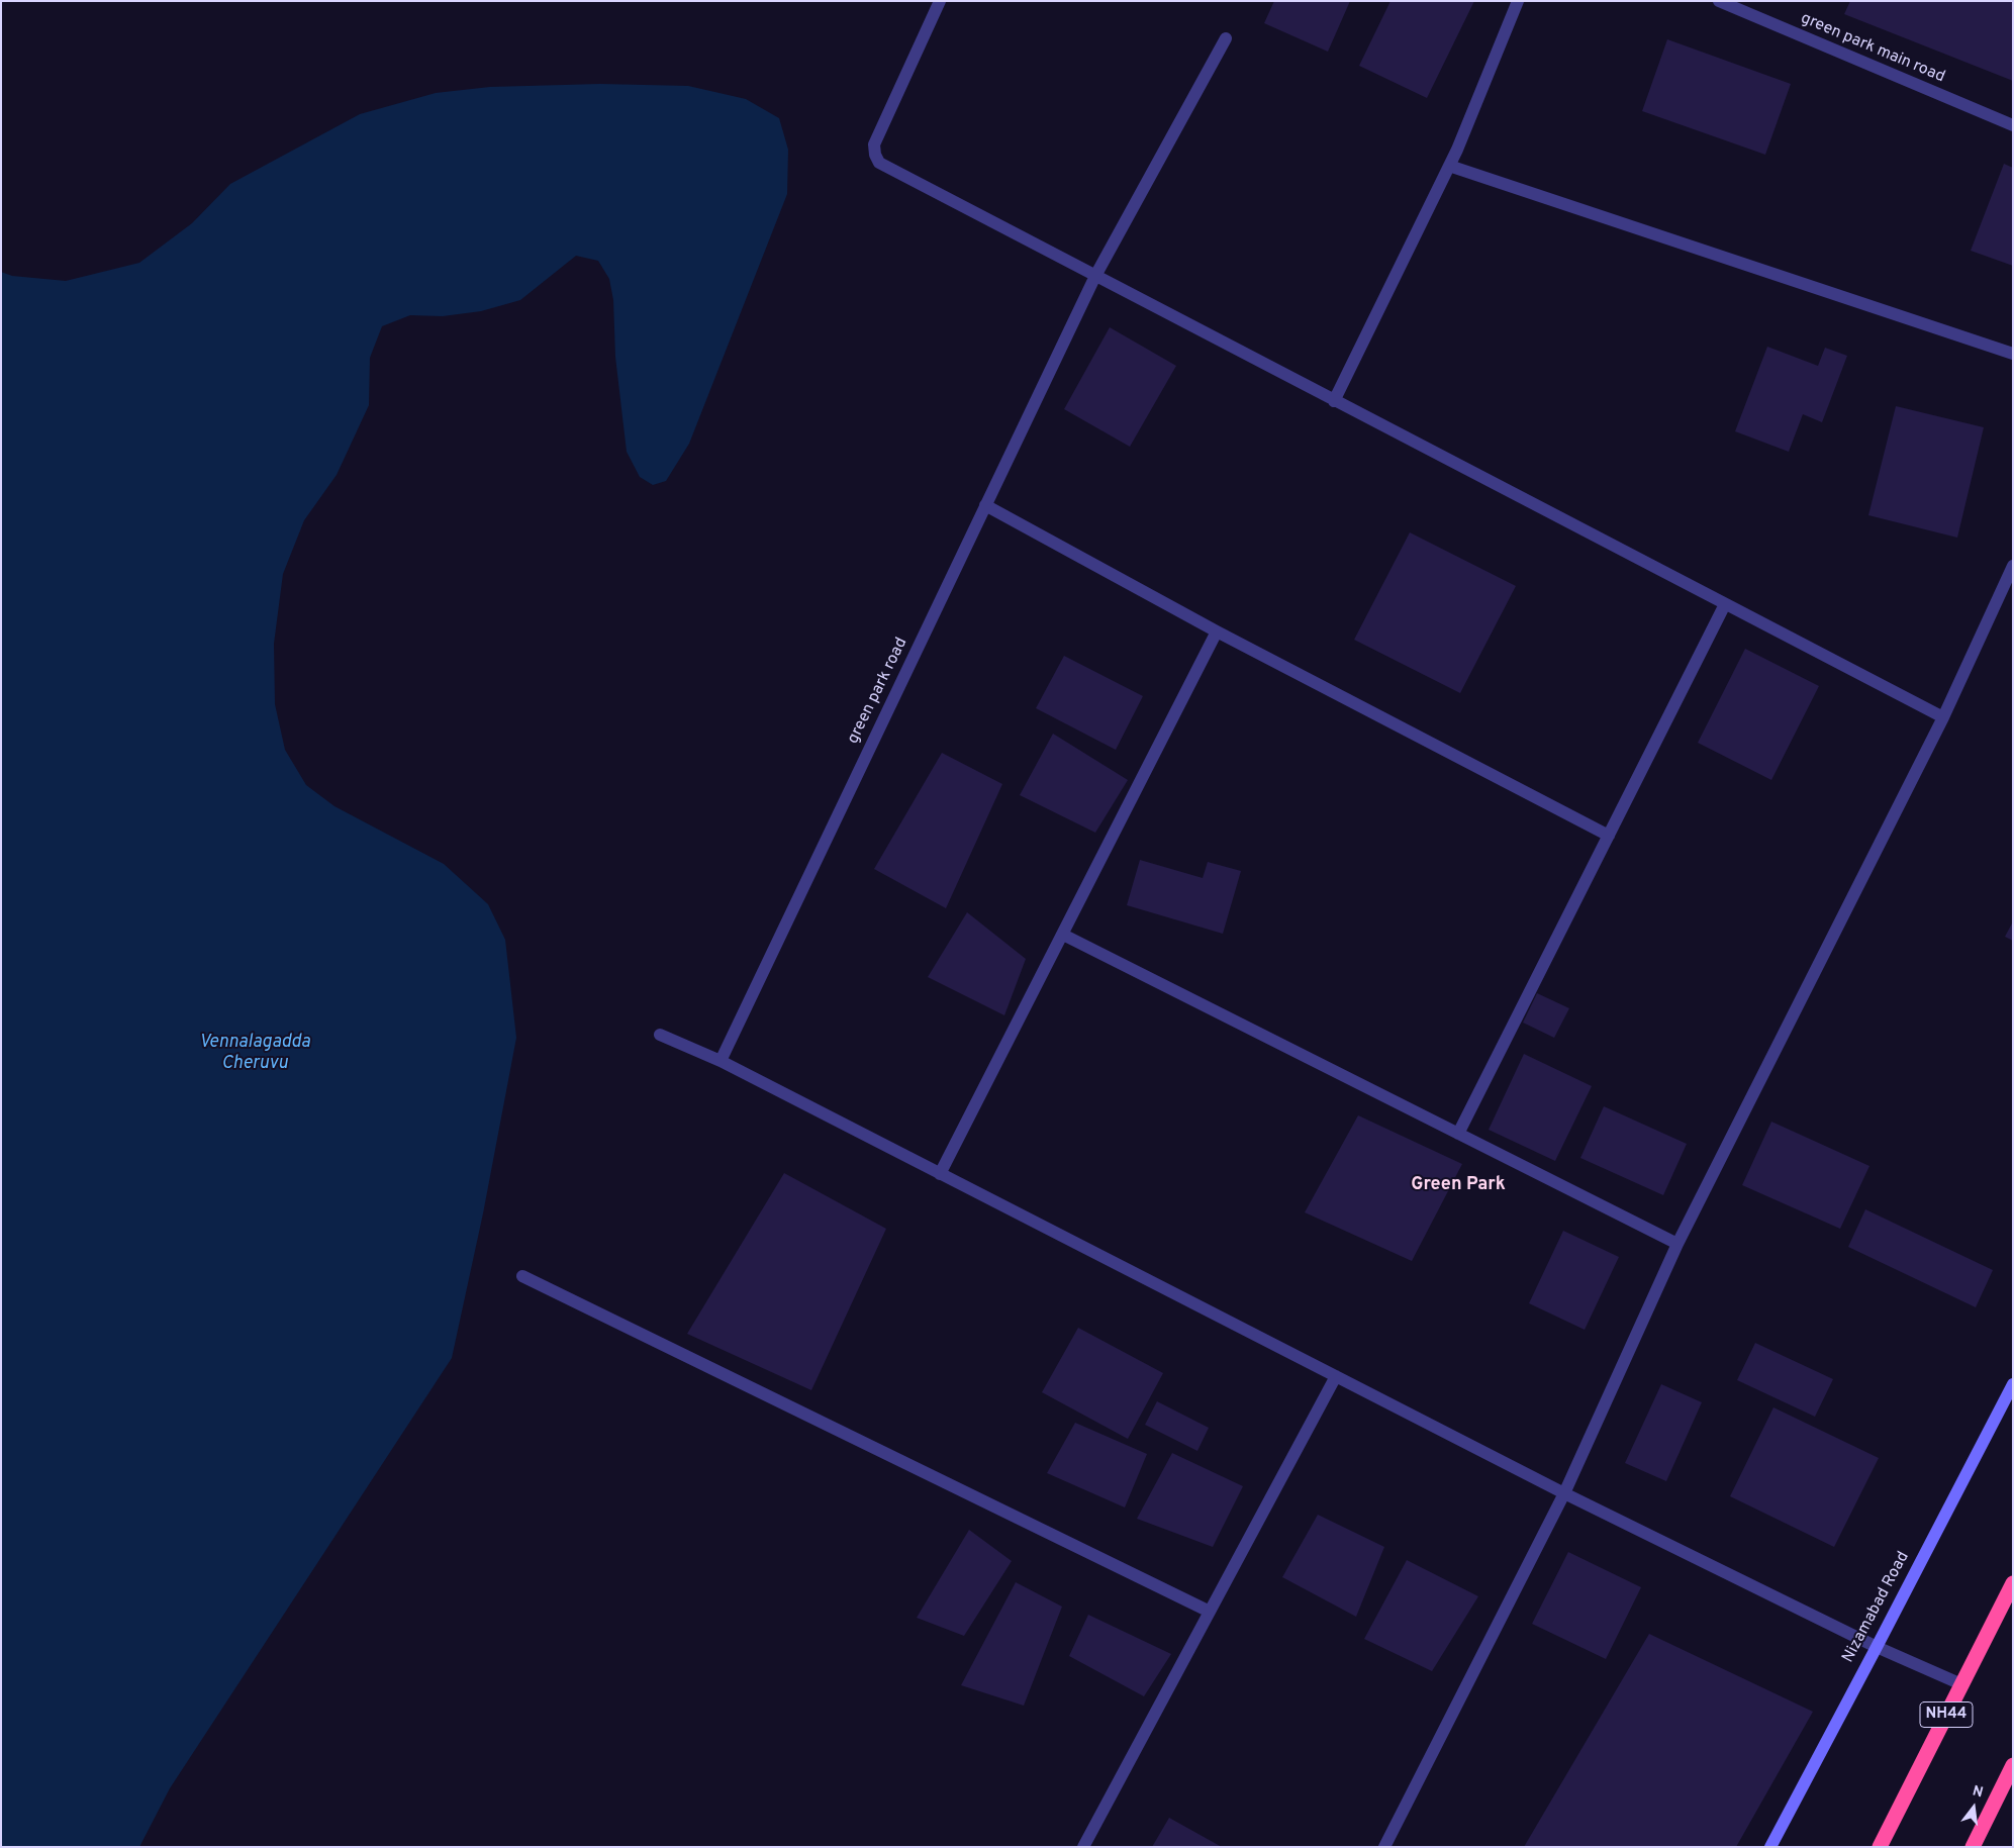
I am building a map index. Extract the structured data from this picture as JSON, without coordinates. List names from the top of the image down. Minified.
{"streets":{"highway":["NH44"],"main road":["Nizamabad Road"],"street":["green park main road","green park road"]},"districts":["Green Park"],"water":["Vennalagadda Cheruvu"],"north":"top"}
